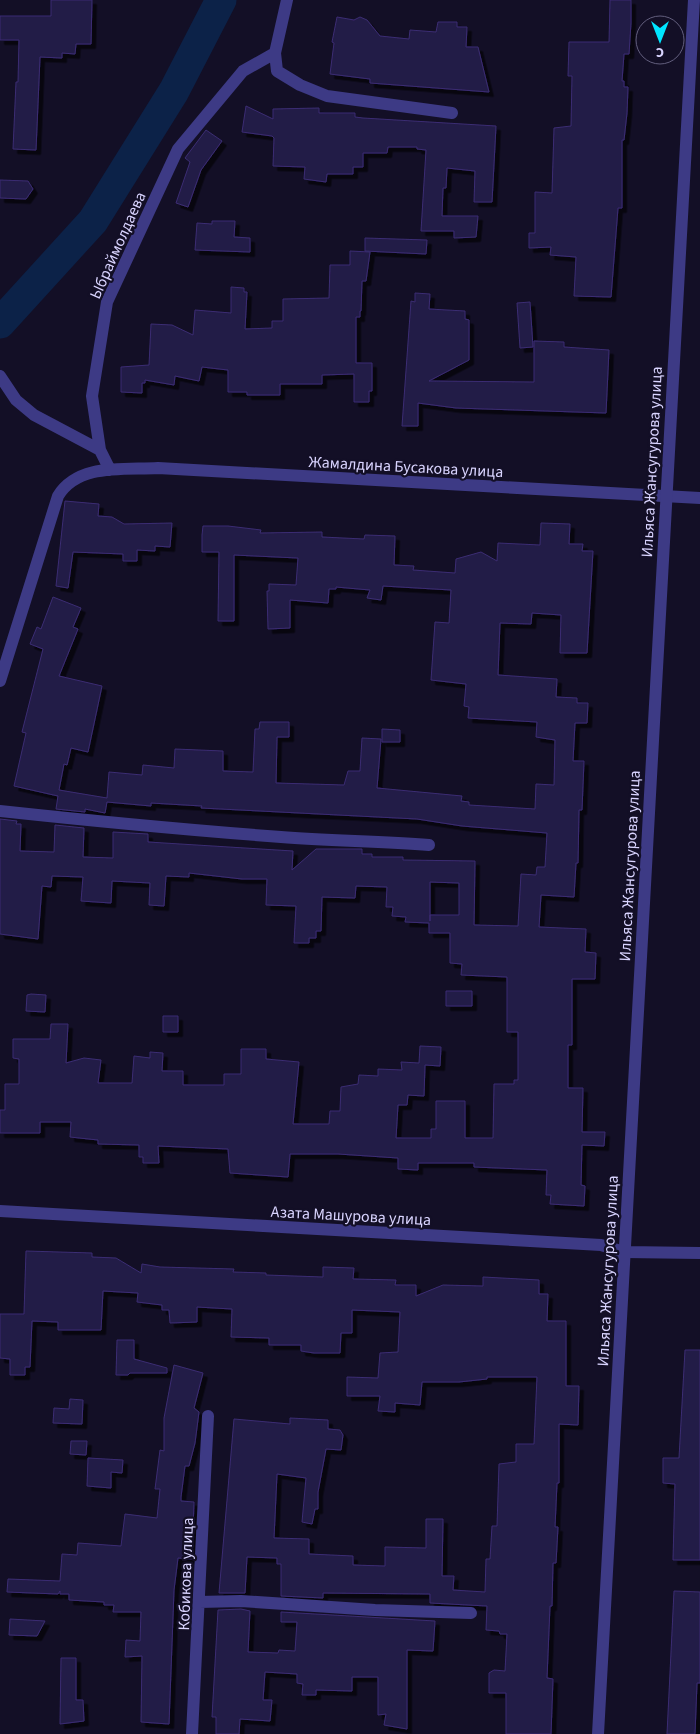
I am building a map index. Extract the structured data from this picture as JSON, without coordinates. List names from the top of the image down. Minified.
{"streets":{"street":["Ыбраймолдаева","Ильяса Жансугурова улица","Жамалдина Бусакова улица","Азата Машурова улица","Кобикова улица"]},"crossings":[["Ыбраймолдаева","Жамалдина Бусакова улица"],["Ильяса Жансугурова улица","Жамалдина Бусакова улица"],["Ильяса Жансугурова улица","Азата Машурова улица"]],"north":"bottom"}
